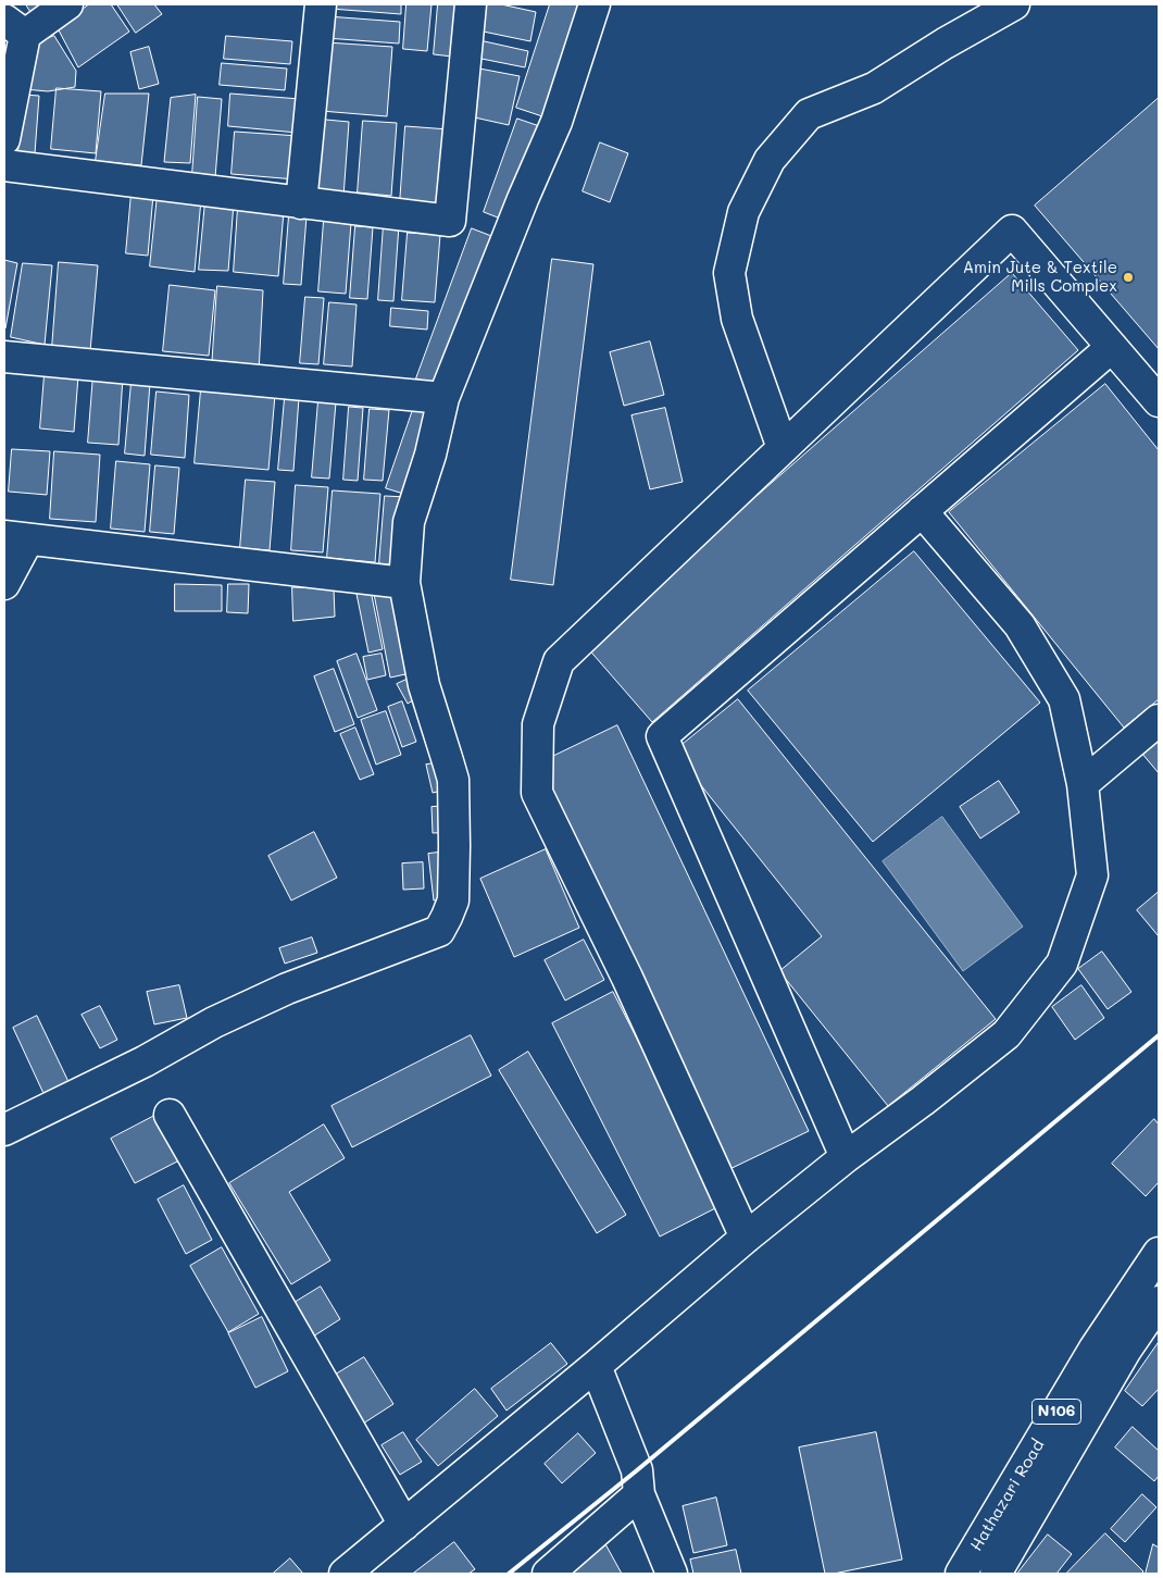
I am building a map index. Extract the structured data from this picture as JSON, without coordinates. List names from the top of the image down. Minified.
{"streets":{"main road":["N106","Hathazari Road"]},"places":["Amin Jute & Textile Mills Complex"]}
